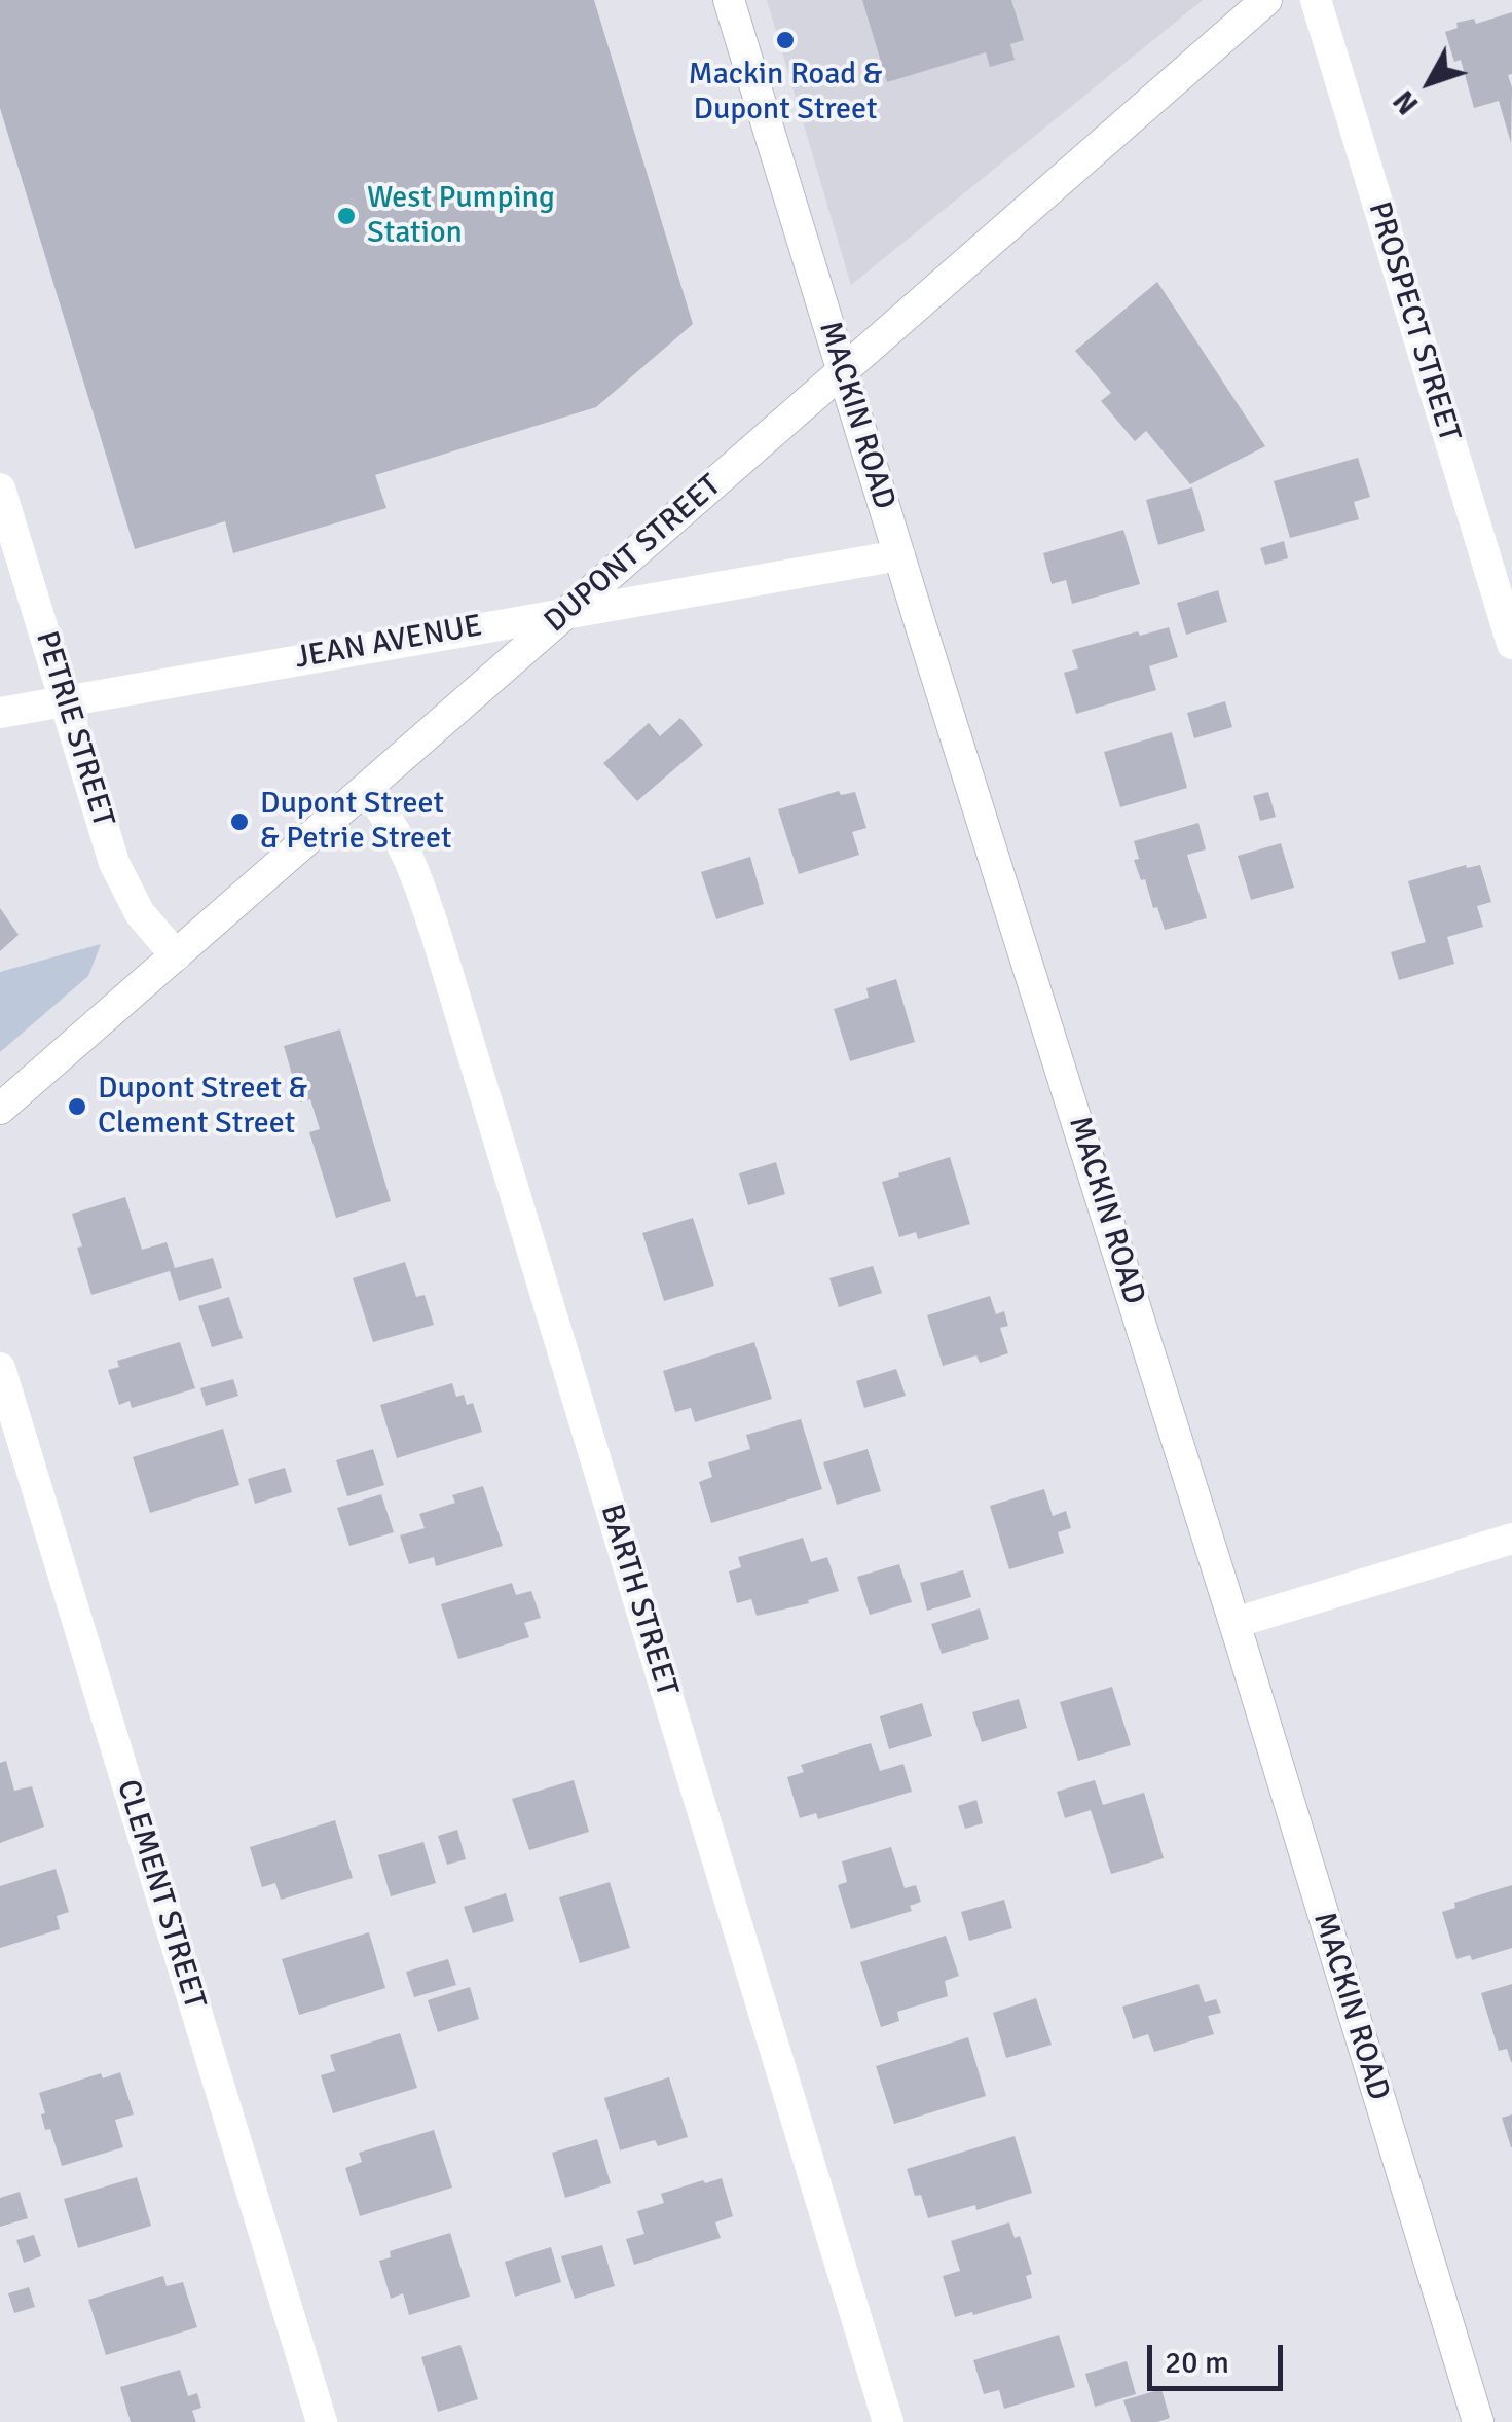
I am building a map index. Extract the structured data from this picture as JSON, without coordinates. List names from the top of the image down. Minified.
{"streets":{"street":["PROSPECT STREET","MACKIN ROAD","DUPONT STREET","JEAN AVENUE","PETRIE STREET","BARTH STREET","CLEMENT STREET"]},"crossings":[["MACKIN ROAD","DUPONT STREET"],["MACKIN ROAD","JEAN AVENUE"],["DUPONT STREET","JEAN AVENUE"],["DUPONT STREET","PETRIE STREET"],["DUPONT STREET","BARTH STREET"],["JEAN AVENUE","PETRIE STREET"]],"places":["Mackin Road & Dupont Street","West Pumping Station","Dupont Street & Petrie Street","Dupont Street & Clement Street"],"scale_bar":"20 m","north":"bottom left"}
